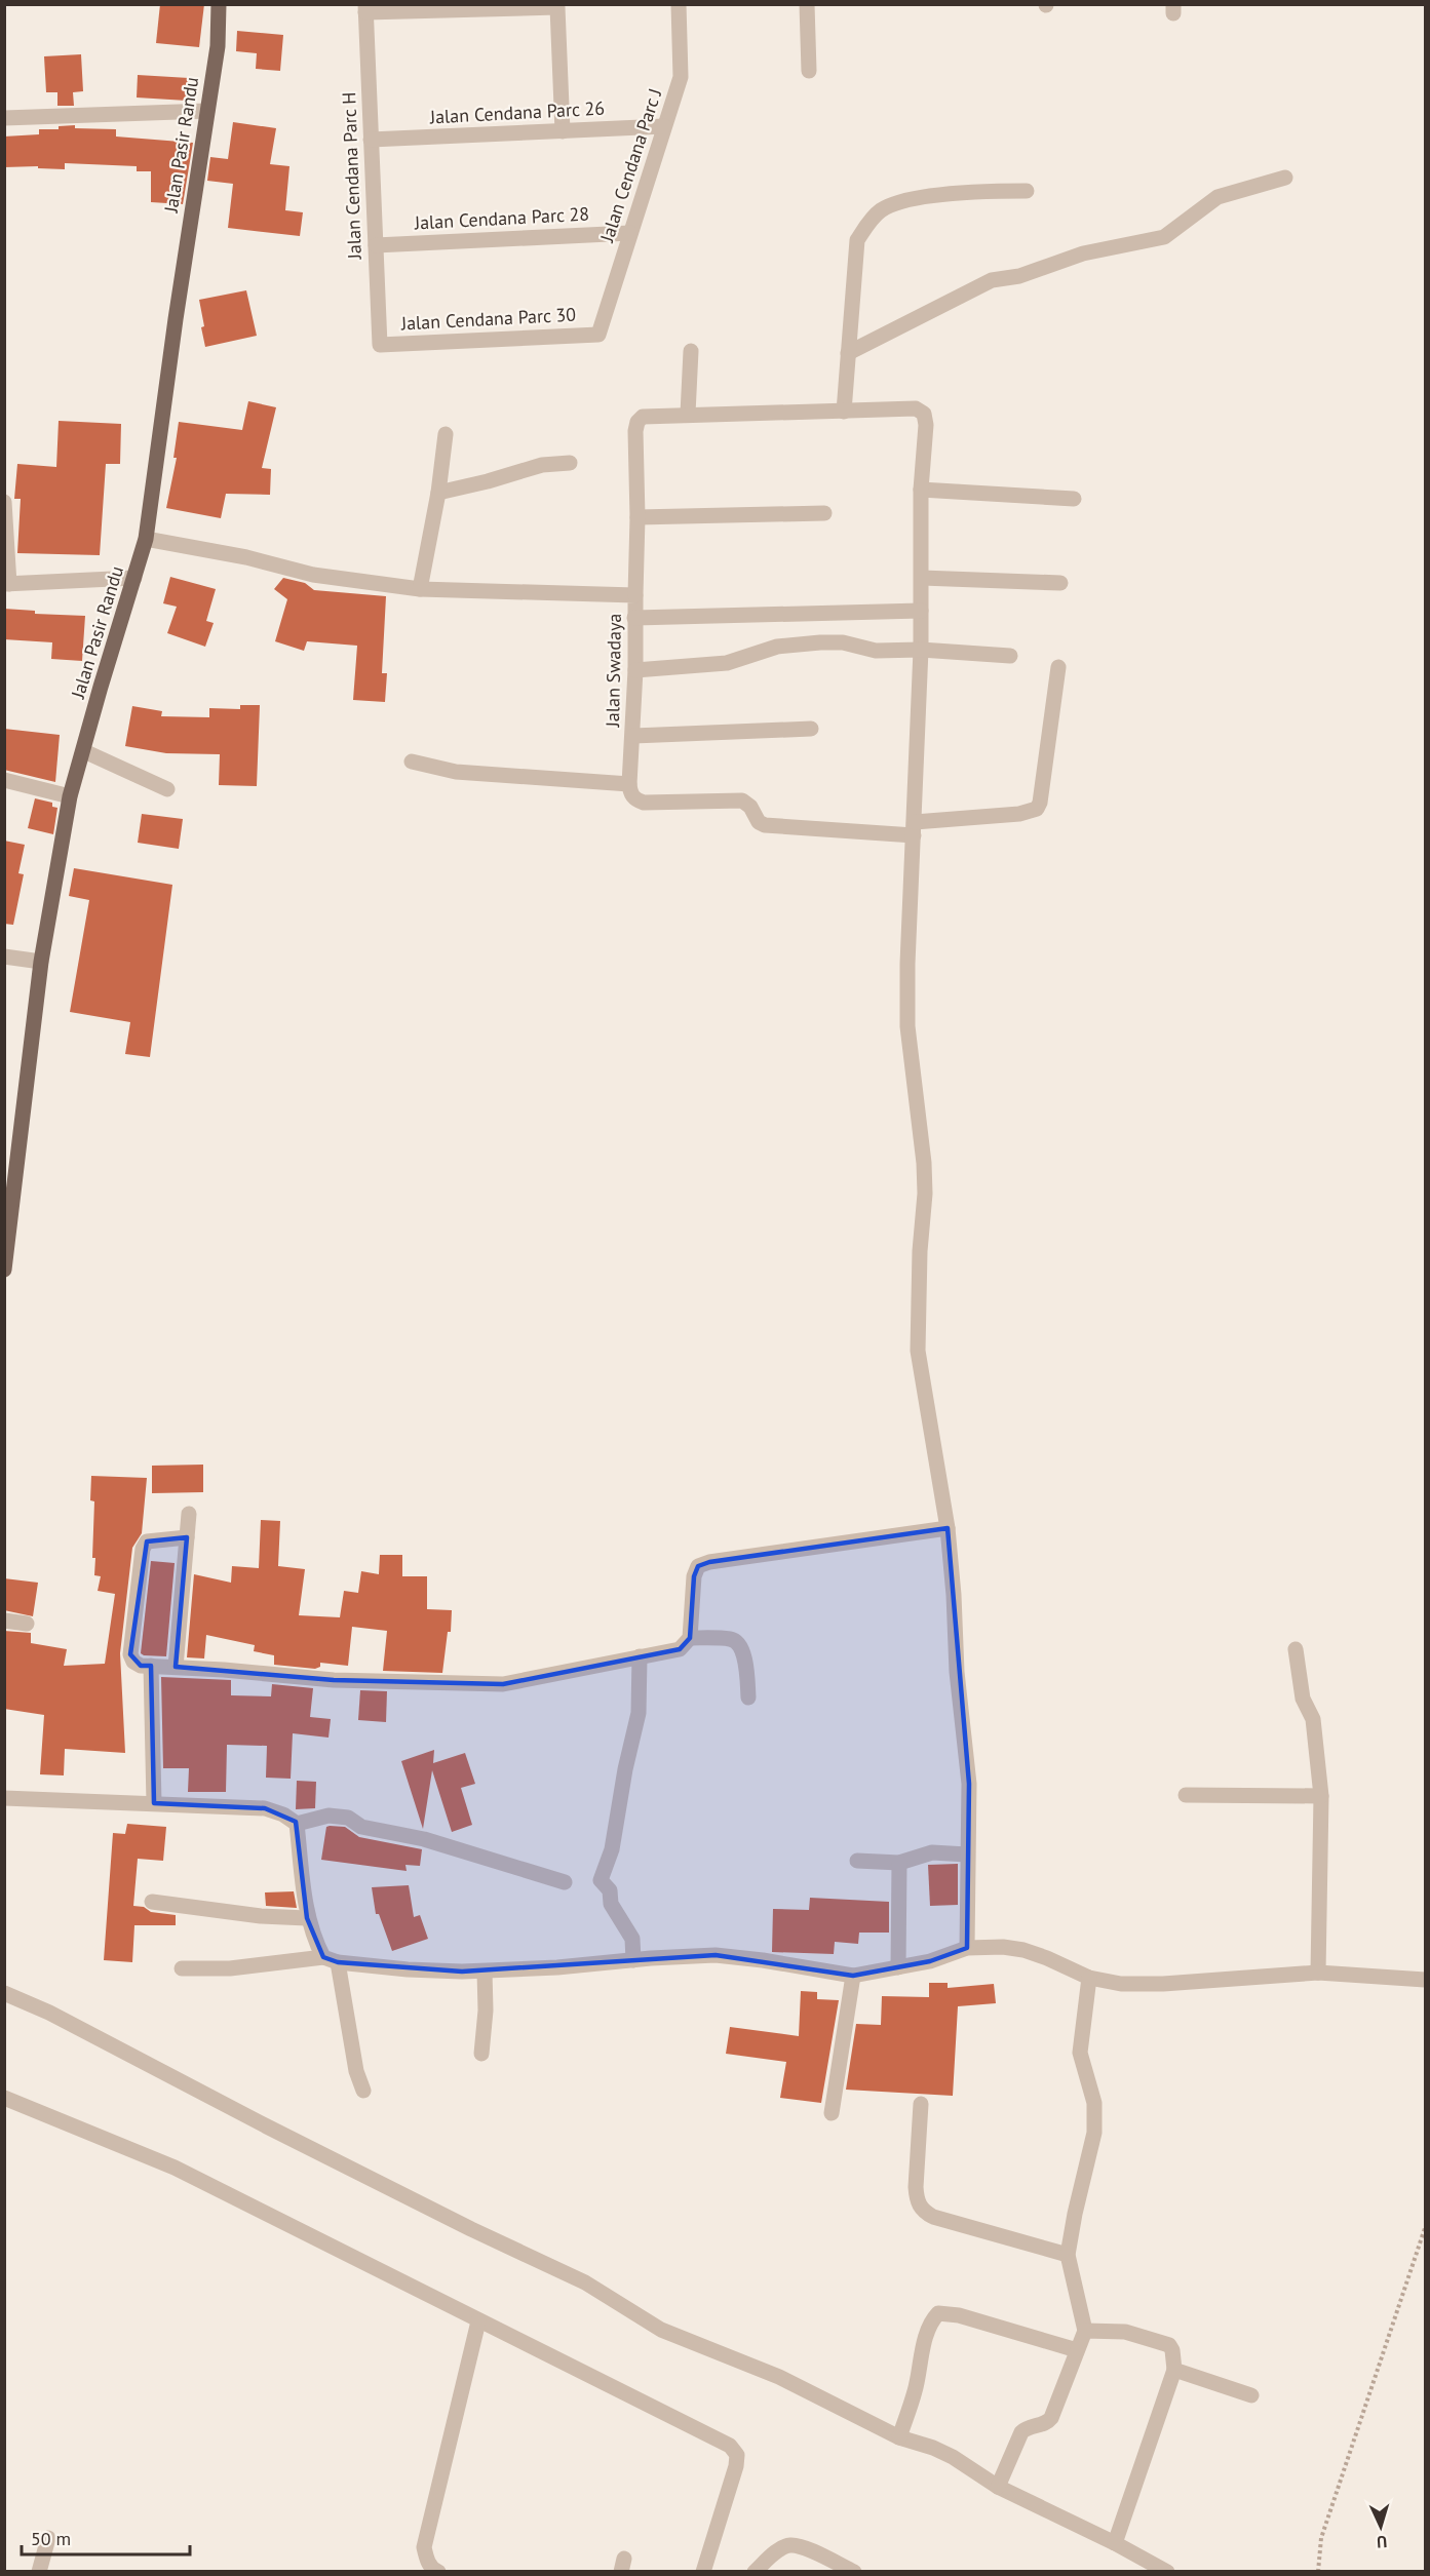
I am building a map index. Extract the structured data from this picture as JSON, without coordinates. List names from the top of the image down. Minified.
{"streets":{"main road":["Jalan Pasir Randu"],"street":["Jalan Cendana Parc 26","Jalan Cendana Parc J","Jalan Cendana Parc H","Jalan Cendana Parc 28","Jalan Cendana Parc 30","Jalan Swadaya"]},"crossings":[["Jalan Cendana Parc 26","Jalan Cendana Parc J"],["Jalan Cendana Parc 26","Jalan Cendana Parc H"],["Jalan Pasir Randu","Jalan Swadaya"],["Jalan Cendana Parc J","Jalan Cendana Parc 28"],["Jalan Cendana Parc J","Jalan Cendana Parc 30"],["Jalan Cendana Parc H","Jalan Cendana Parc 28"],["Jalan Cendana Parc H","Jalan Cendana Parc 30"]],"scale_bar":"50 m","north":"bottom"}
